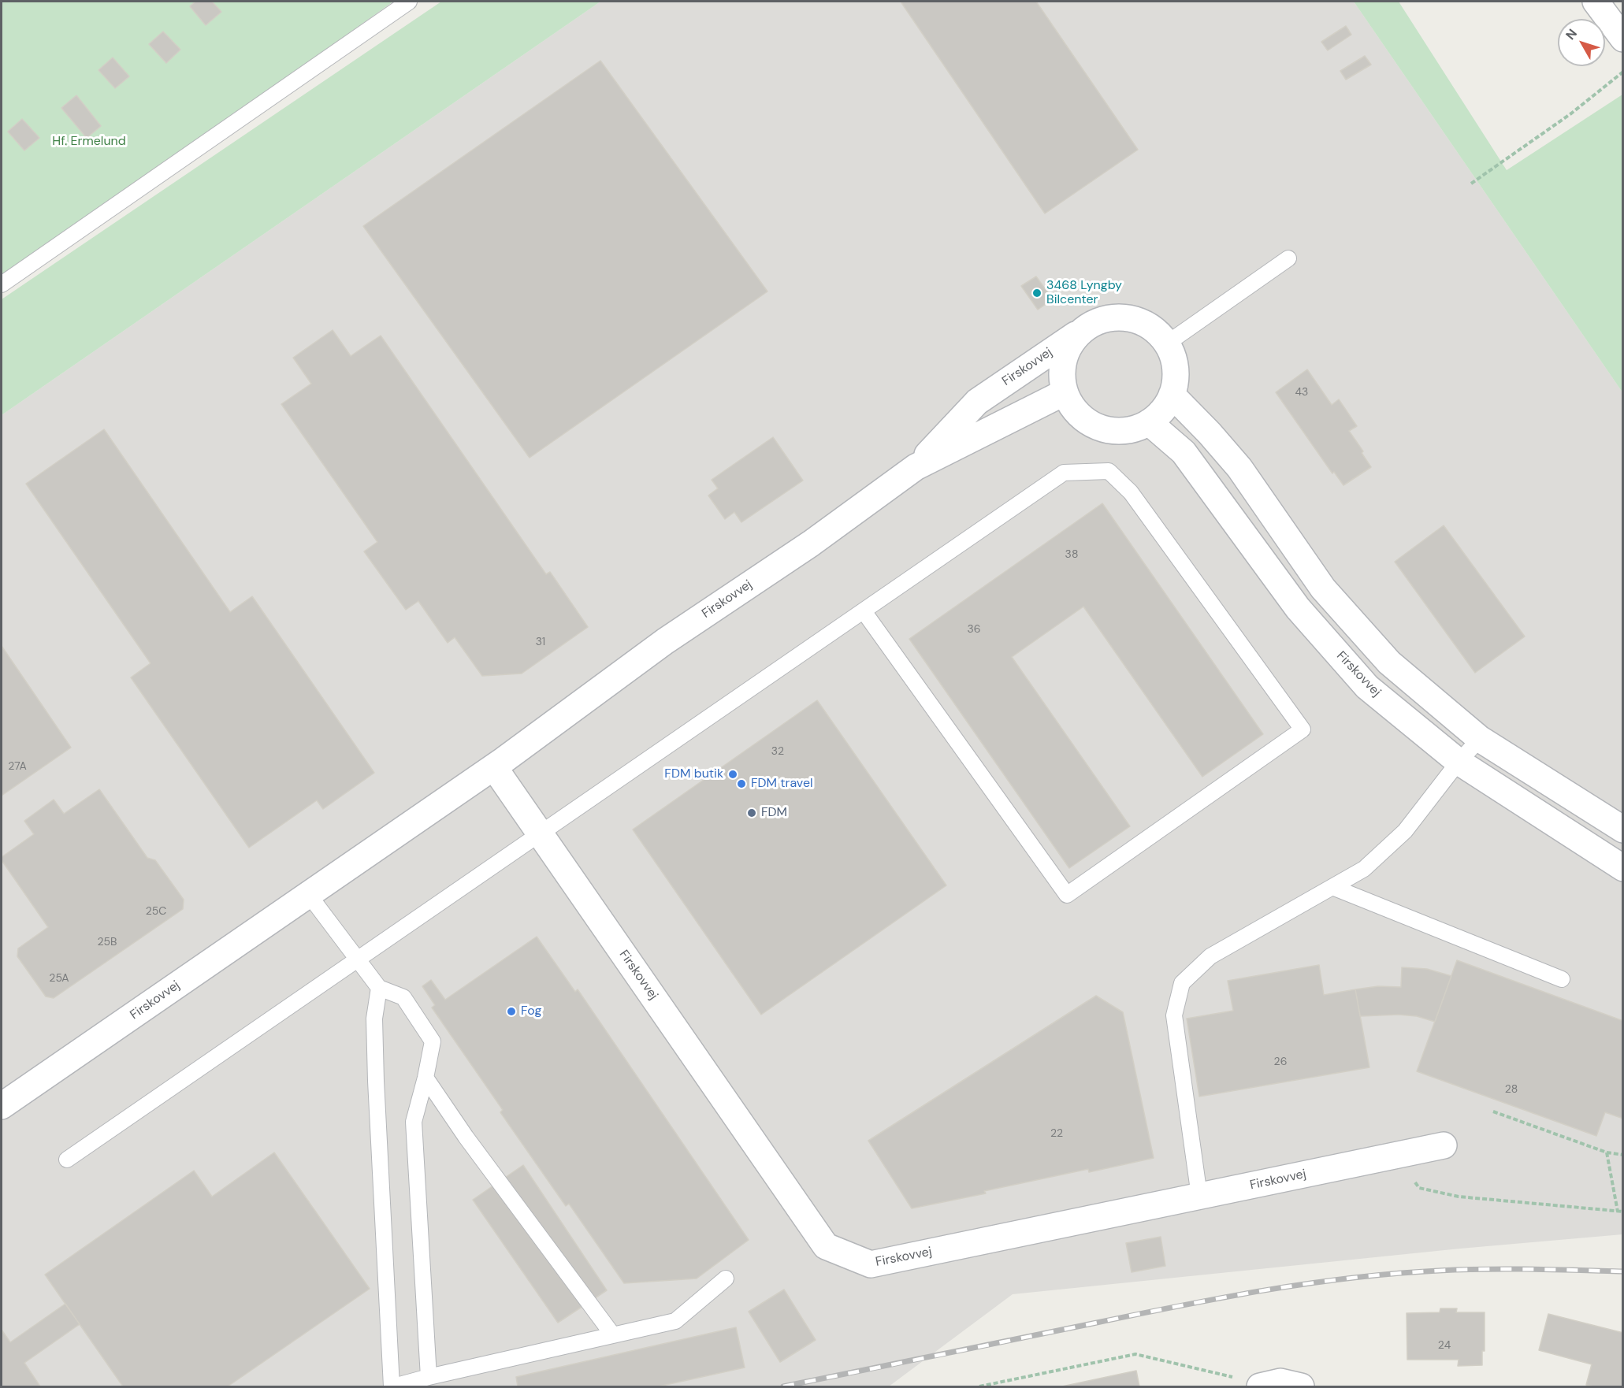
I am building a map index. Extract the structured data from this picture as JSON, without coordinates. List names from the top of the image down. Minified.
{"streets":{"street":["Firskovvej"]},"parks":["Hf. Ermelund"],"places":["3468 Lyngby Bilcenter","FDM butik","FDM travel","FDM","Fog"],"house_numbers":["43","38","36","31","32","27A","25C","25B","25A","26","28","22","24"],"north":"top left"}
